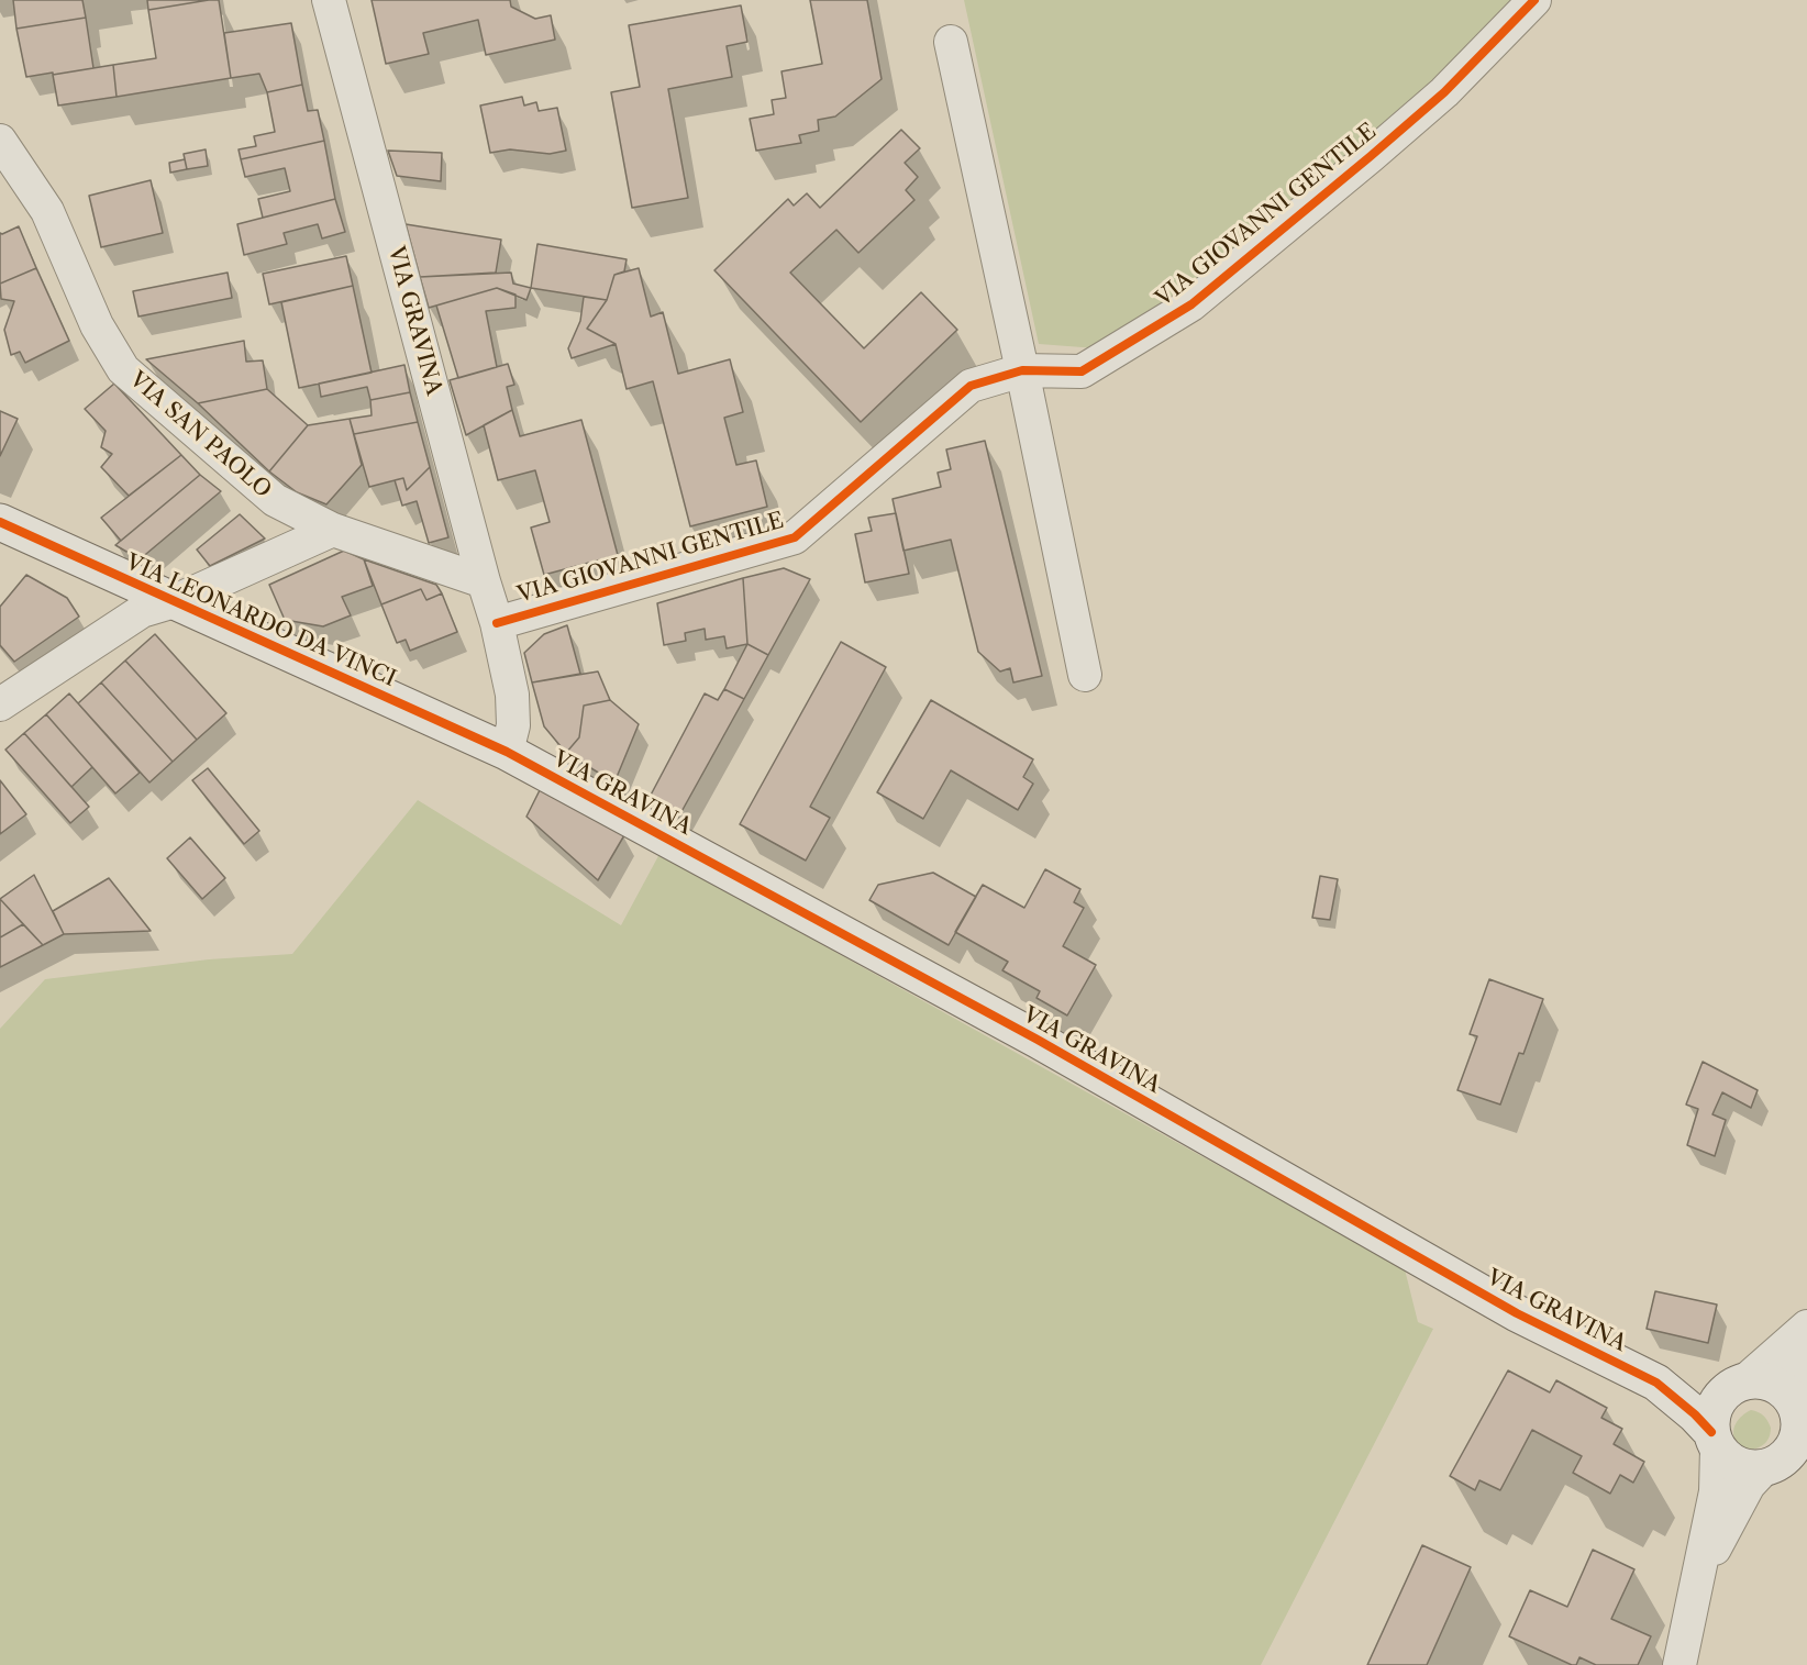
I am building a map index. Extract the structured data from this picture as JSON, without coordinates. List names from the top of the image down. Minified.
{"streets":{"street":["VIA GIOVANNI GENTILE","VIA GRAVINA","VIA SAN PAOLO","VIA LEONARDO DA VINCI"]},"crossings":[["VIA GIOVANNI GENTILE","VIA GRAVINA"],["VIA GRAVINA","VIA SAN PAOLO"],["VIA GRAVINA","VIA LEONARDO DA VINCI"]]}
